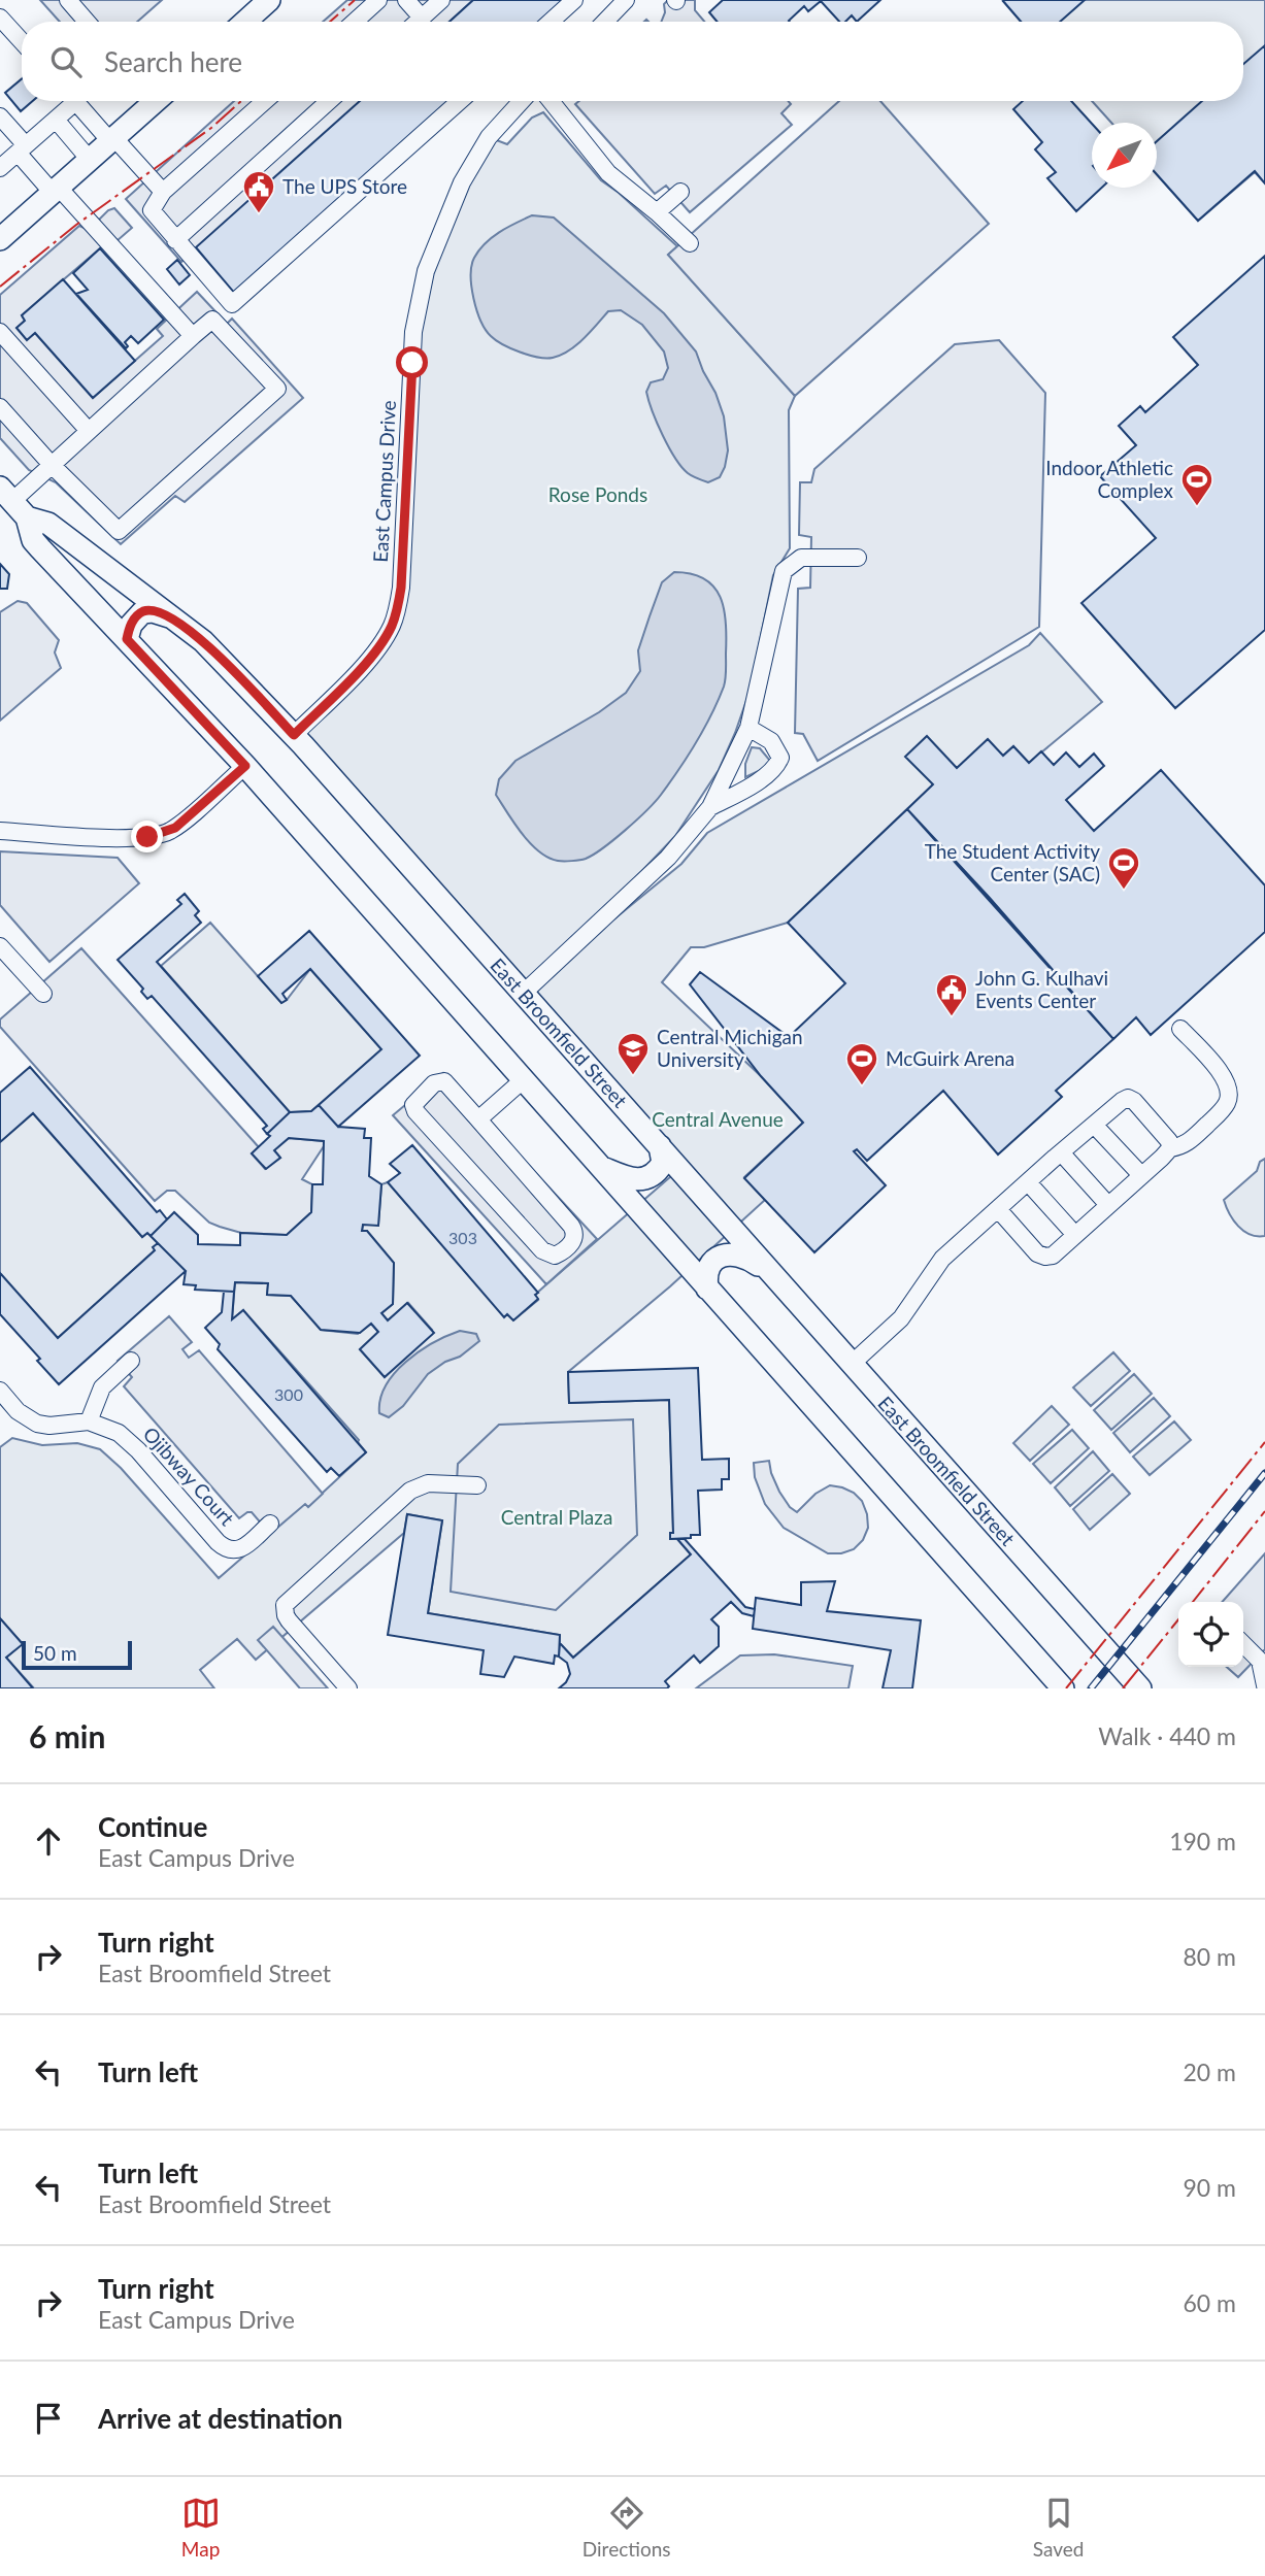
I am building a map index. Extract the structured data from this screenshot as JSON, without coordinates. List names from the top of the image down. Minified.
{"streets":{"main road":["East Broomfield Street"],"street":["East Campus Drive","Ojibway Court"]},"crossings":[["East Campus Drive","East Broomfield Street"]],"parks":["Rose Ponds","Central Avenue","Central Plaza"],"places":{"public building":["The UPS Store","John G. Kulhavi Events Center"],"sports":["Indoor Athletic Complex","The Student Activity Center (SAC)","McGuirk Arena"],"school or university":["Central Michigan University"]},"house_numbers":["303","300"],"scale_bar":"50 m","north":"bottom left","page":{"search":"Search here","scale":"50 m","heading":["6 min","Walk · 440 m"],"list":[["Continue","East Campus Drive","190 m"],["Turn right","East Broomfield Street","80 m"],["Turn left","20 m"],["Turn left","East Broomfield Street","90 m"],["Turn right","East Campus Drive","60 m"],"Arrive at destination"],"nav":["Map","Directions","Saved"]}}
